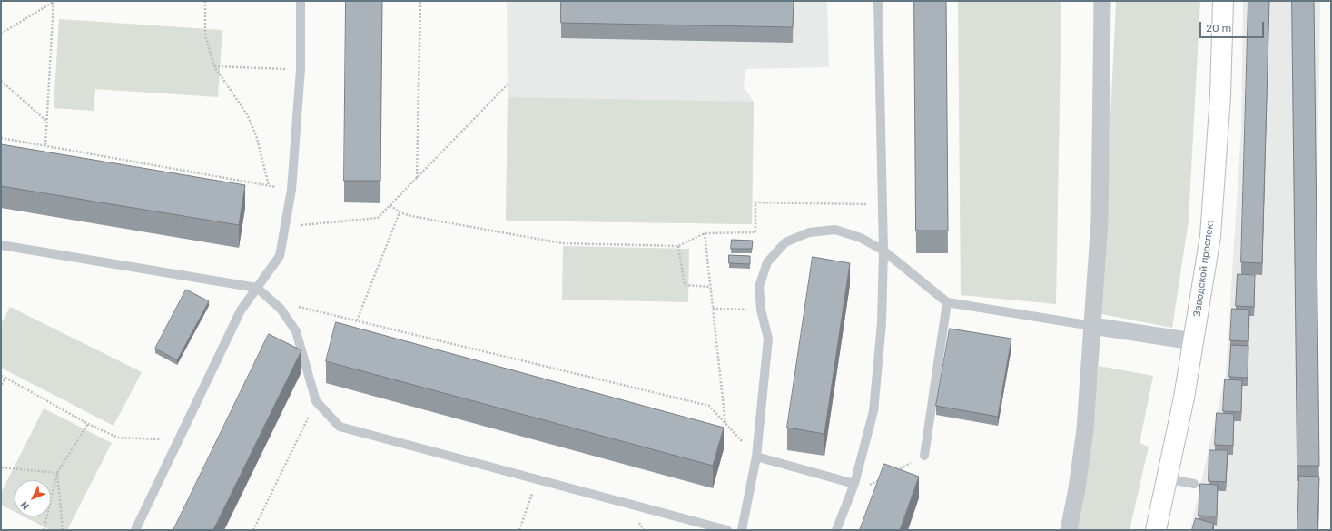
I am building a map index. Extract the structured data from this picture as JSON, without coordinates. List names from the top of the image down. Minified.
{"streets":{"main road":["Заводской проспект"]},"scale_bar":"20 m","north":"bottom left"}
